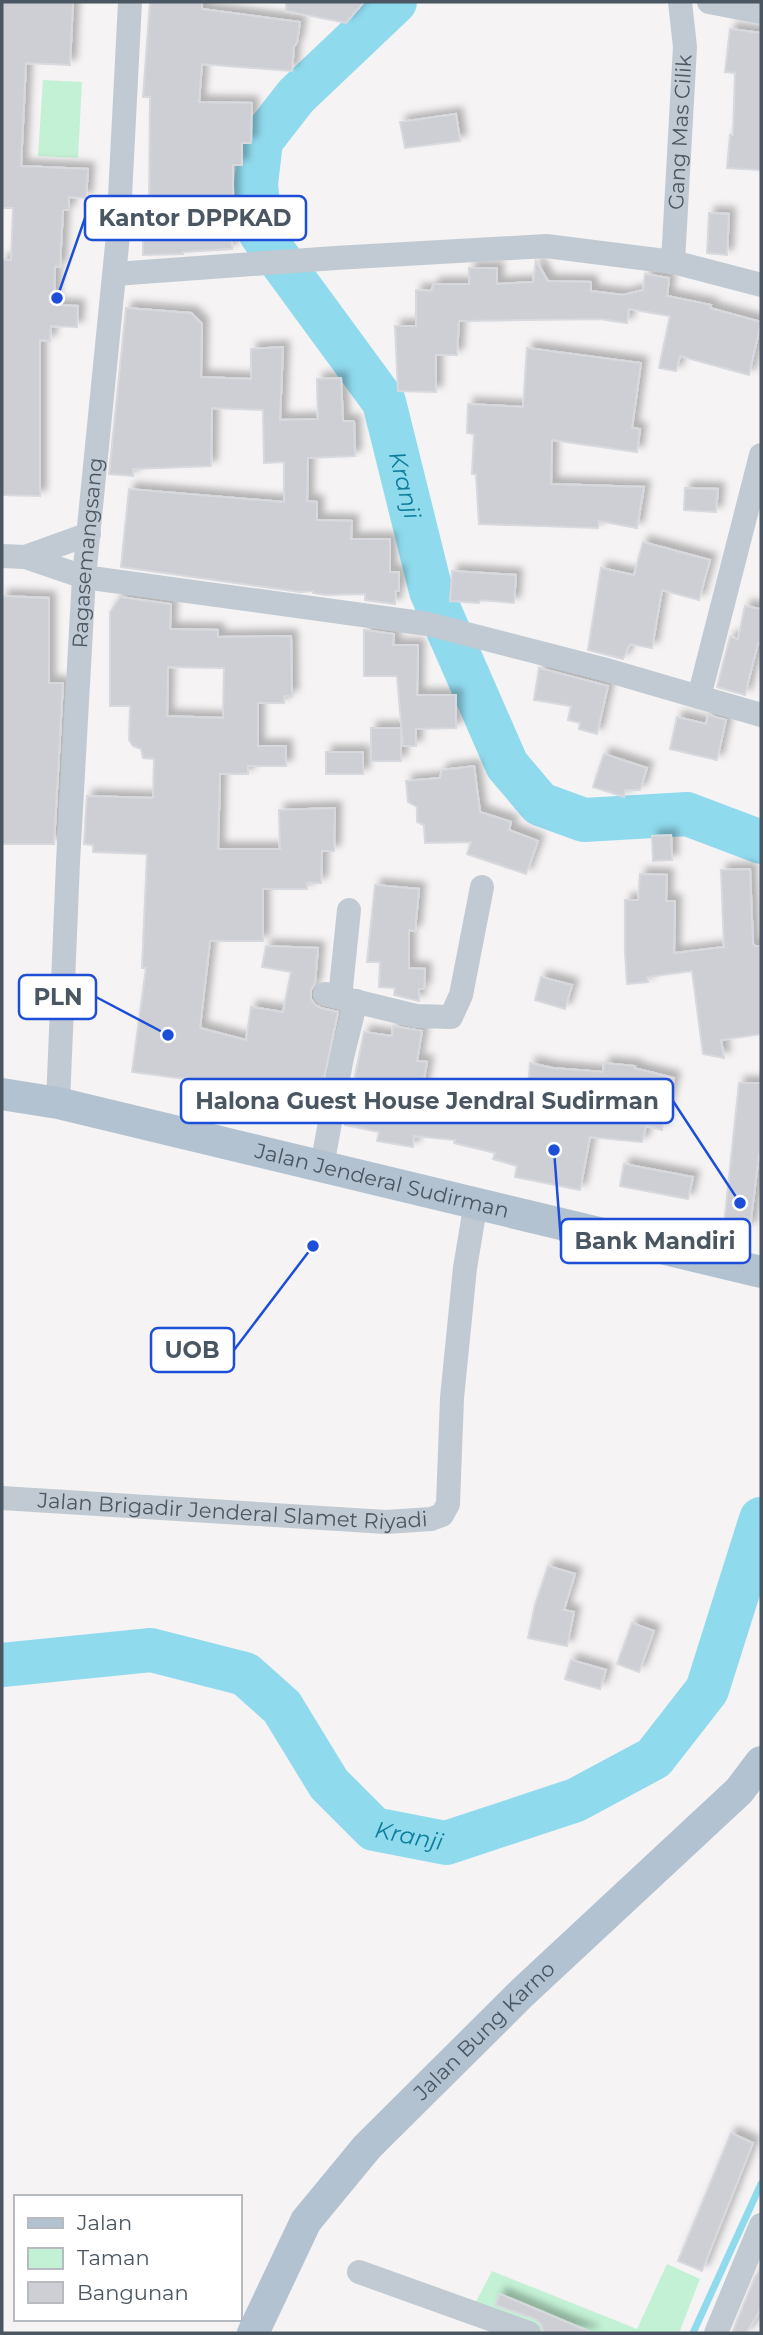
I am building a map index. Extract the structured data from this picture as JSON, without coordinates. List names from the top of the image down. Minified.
{"streets":{"main road":["Jalan Jenderal Sudirman","Jalan Bung Karno"],"street":["Gang Mas Cilik","Ragasemangsang","Jalan Brigadir Jenderal Slamet Riyadi"]},"crossings":[["Ragasemangsang","Jalan Jenderal Sudirman"],["Jalan Jenderal Sudirman","Jalan Brigadir Jenderal Slamet Riyadi"]],"water":["Kranji"],"places":["Kantor DPPKAD","PLN","Bank Mandiri","Halona Guest House Jendral Sudirman","UOB"],"legend":["Jalan","Taman","Bangunan"]}
